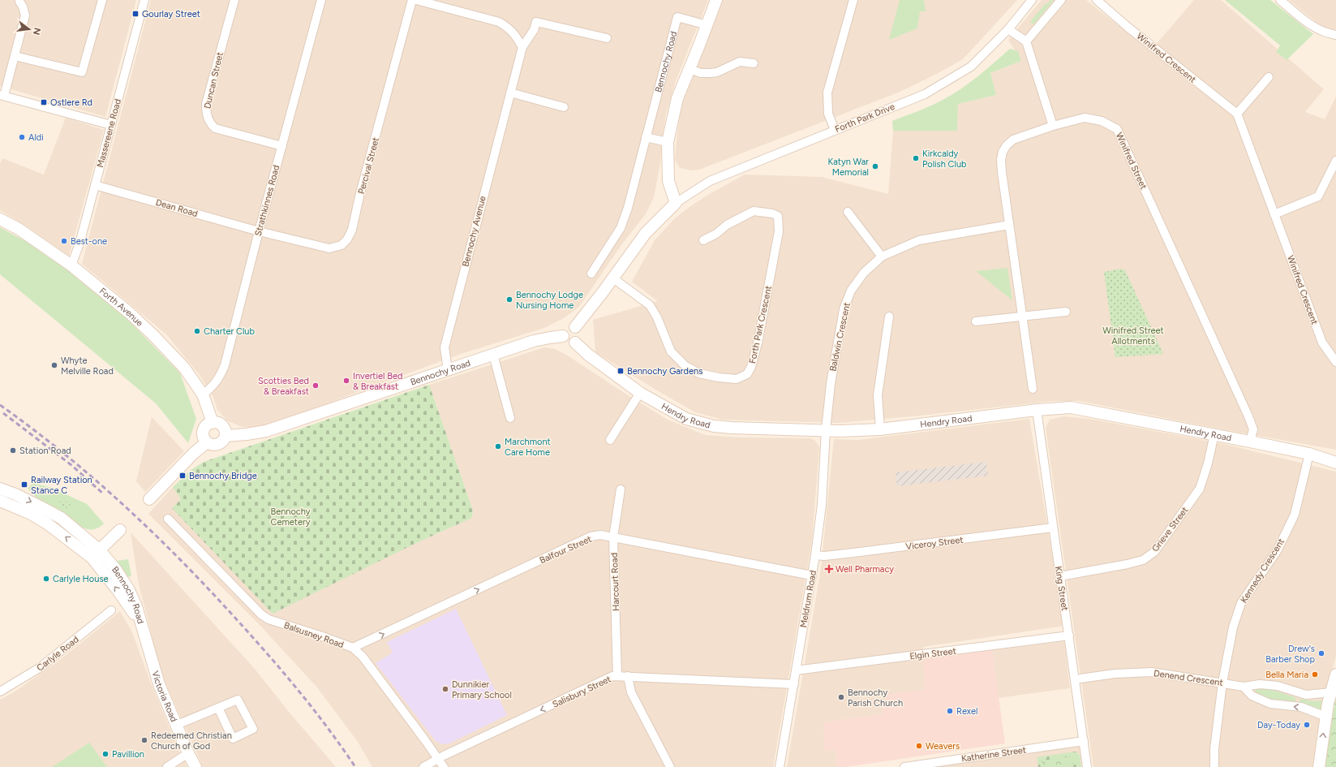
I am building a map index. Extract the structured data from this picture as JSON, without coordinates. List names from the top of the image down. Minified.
{"streets":{"street":["Winifred Crescent","Bennochy Road","Duncan Street","Forth Park Drive","Massereene Road","Winifred Street","Percival Street","Strathkinnes Road","Dean Road","Bennochy Avenue","Forth Avenue","Forth Park Crescent","Baldwin Crescent","Hendry Road","Grieve Street","Viceroy Street","Balfour Street","Kennedy Crescent","Harcourt Road","King Street","Meldrum Road","Balsusney Road","Carlyle Road","Elgin Street","Denend Crescent","Salisbury Street","Victoria Road","Katherine Street"]},"crossings":[["Bennochy Road","Bennochy Avenue"],["Bennochy Road","Forth Avenue"],["Bennochy Road","Hendry Road"],["Bennochy Road","Victoria Road"],["Duncan Street","Strathkinnes Road"],["Massereene Road","Dean Road"],["Massereene Road","Forth Avenue"],["Winifred Street","Baldwin Crescent"],["Winifred Street","Hendry Road"],["Percival Street","Strathkinnes Road"],["Percival Street","Dean Road"],["Strathkinnes Road","Dean Road"],["Strathkinnes Road","Forth Avenue"],["Baldwin Crescent","Hendry Road"],["Baldwin Crescent","Meldrum Road"],["Hendry Road","Grieve Street"],["Hendry Road","Kennedy Crescent"],["Hendry Road","King Street"],["Hendry Road","Meldrum Road"],["Grieve Street","King Street"],["Viceroy Street","King Street"],["Viceroy Street","Meldrum Road"],["Balfour Street","Harcourt Road"],["Balfour Street","Meldrum Road"],["Balfour Street","Balsusney Road"],["Kennedy Crescent","Denend Crescent"],["Harcourt Road","Salisbury Street"],["King Street","Elgin Street"],["King Street","Denend Crescent"],["King Street","Katherine Street"],["Meldrum Road","Elgin Street"],["Meldrum Road","Salisbury Street"],["Balsusney Road","Salisbury Street"]],"one_way":["Balfour Street","Salisbury Street"],"parks":["Winifred Street Allotments","Bennochy Cemetery"],"places":{"transit":["Gourlay Street","Ostlere Rd","Bennochy Gardens","Bennochy Bridge","Railway Station Stance C"],"other":["Aldi","Kirkcaldy Polish Club","Katyn War Memorial","Best-one","Bennochy Lodge Nursing Home","Charter Club","Whyte Melville Road","Invertiel Bed & Breakfast","Scotties Bed & Breakfast","Marchmont Care Home","Station Road","Carlyle House","Drew's Barber Shop","Bella Maria","Dunnikier Primary School","Bennochy Parish Church","Rexel","Day-Today","Redeemed Christian Church of God","Weavers","Pavillion"],"health":["Well Pharmacy"]},"north":"right"}
